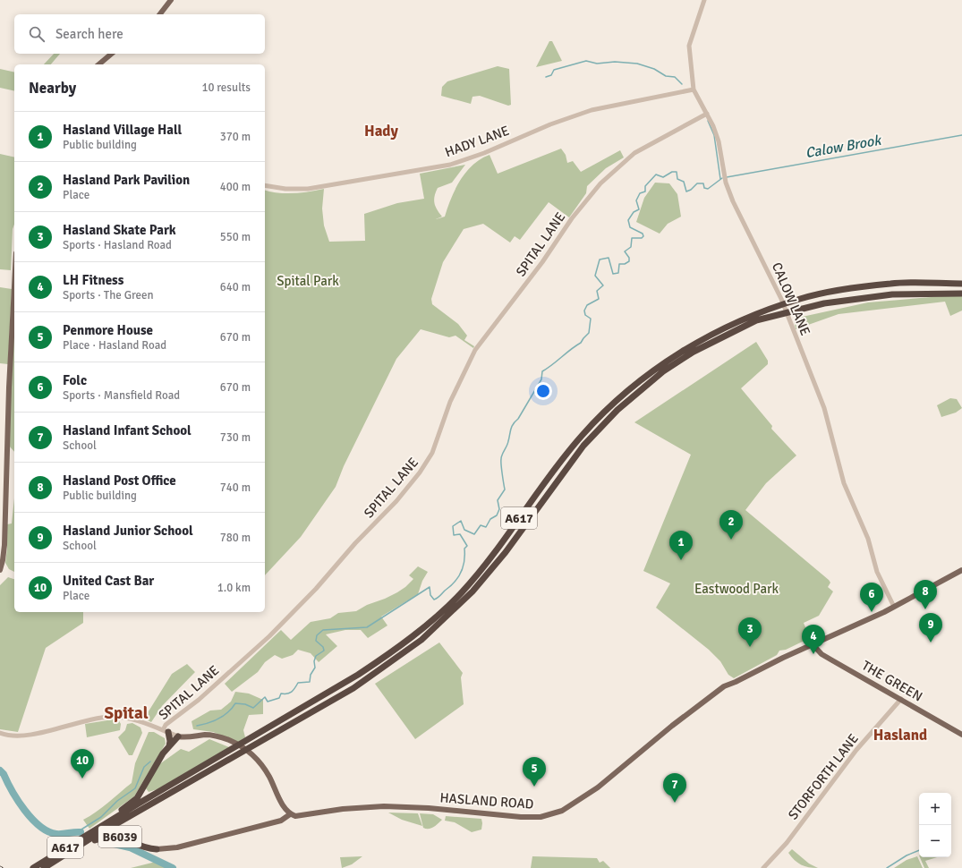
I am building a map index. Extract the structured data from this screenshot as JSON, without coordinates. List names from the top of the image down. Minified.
{"streets":{"highway":["A617","B6039"],"main road":["THE GREEN","HASLAND ROAD"],"street":["HADY LANE","SPITAL LANE","CALOW LANE","STORFORTH LANE"]},"crossings":[["HADY LANE","CALOW LANE"],["SPITAL LANE","CALOW LANE"],["CALOW LANE","B6039"],["A617","B6039"],["THE GREEN","STORFORTH LANE"],["THE GREEN","HASLAND ROAD"],["THE GREEN","B6039"],["HASLAND ROAD","B6039"]],"districts":["Hady","Spital","Hasland"],"water":["Calow Brook"],"parks":["Spital Park","Eastwood Park"],"page":{"search":"Search here","heading":["Nearby","10 results"],"list":[{"mark":"1","name":"Hasland Village Hall","note":"Public building","value":"370 m"},{"mark":"2","name":"Hasland Park Pavilion","note":"Place","value":"400 m"},{"mark":"3","name":"Hasland Skate Park","note":"Sports · Hasland Road","value":"550 m"},{"mark":"4","name":"LH Fitness","note":"Sports · The Green","value":"640 m"},{"mark":"5","name":"Penmore House","note":"Place · Hasland Road","value":"670 m"},{"mark":"6","name":"Folc","note":"Sports · Mansfield Road","value":"670 m"},{"mark":"7","name":"Hasland Infant School","note":"School","value":"730 m"},{"mark":"8","name":"Hasland Post Office","note":"Public building","value":"740 m"},{"mark":"9","name":"Hasland Junior School","note":"School","value":"780 m"},{"mark":"10","name":"United Cast Bar","note":"Place","value":"1.0 km"}],"pins":["2","1","8","6","9","3","4","10","5","7"],"map_buttons":["+","−"]}}
